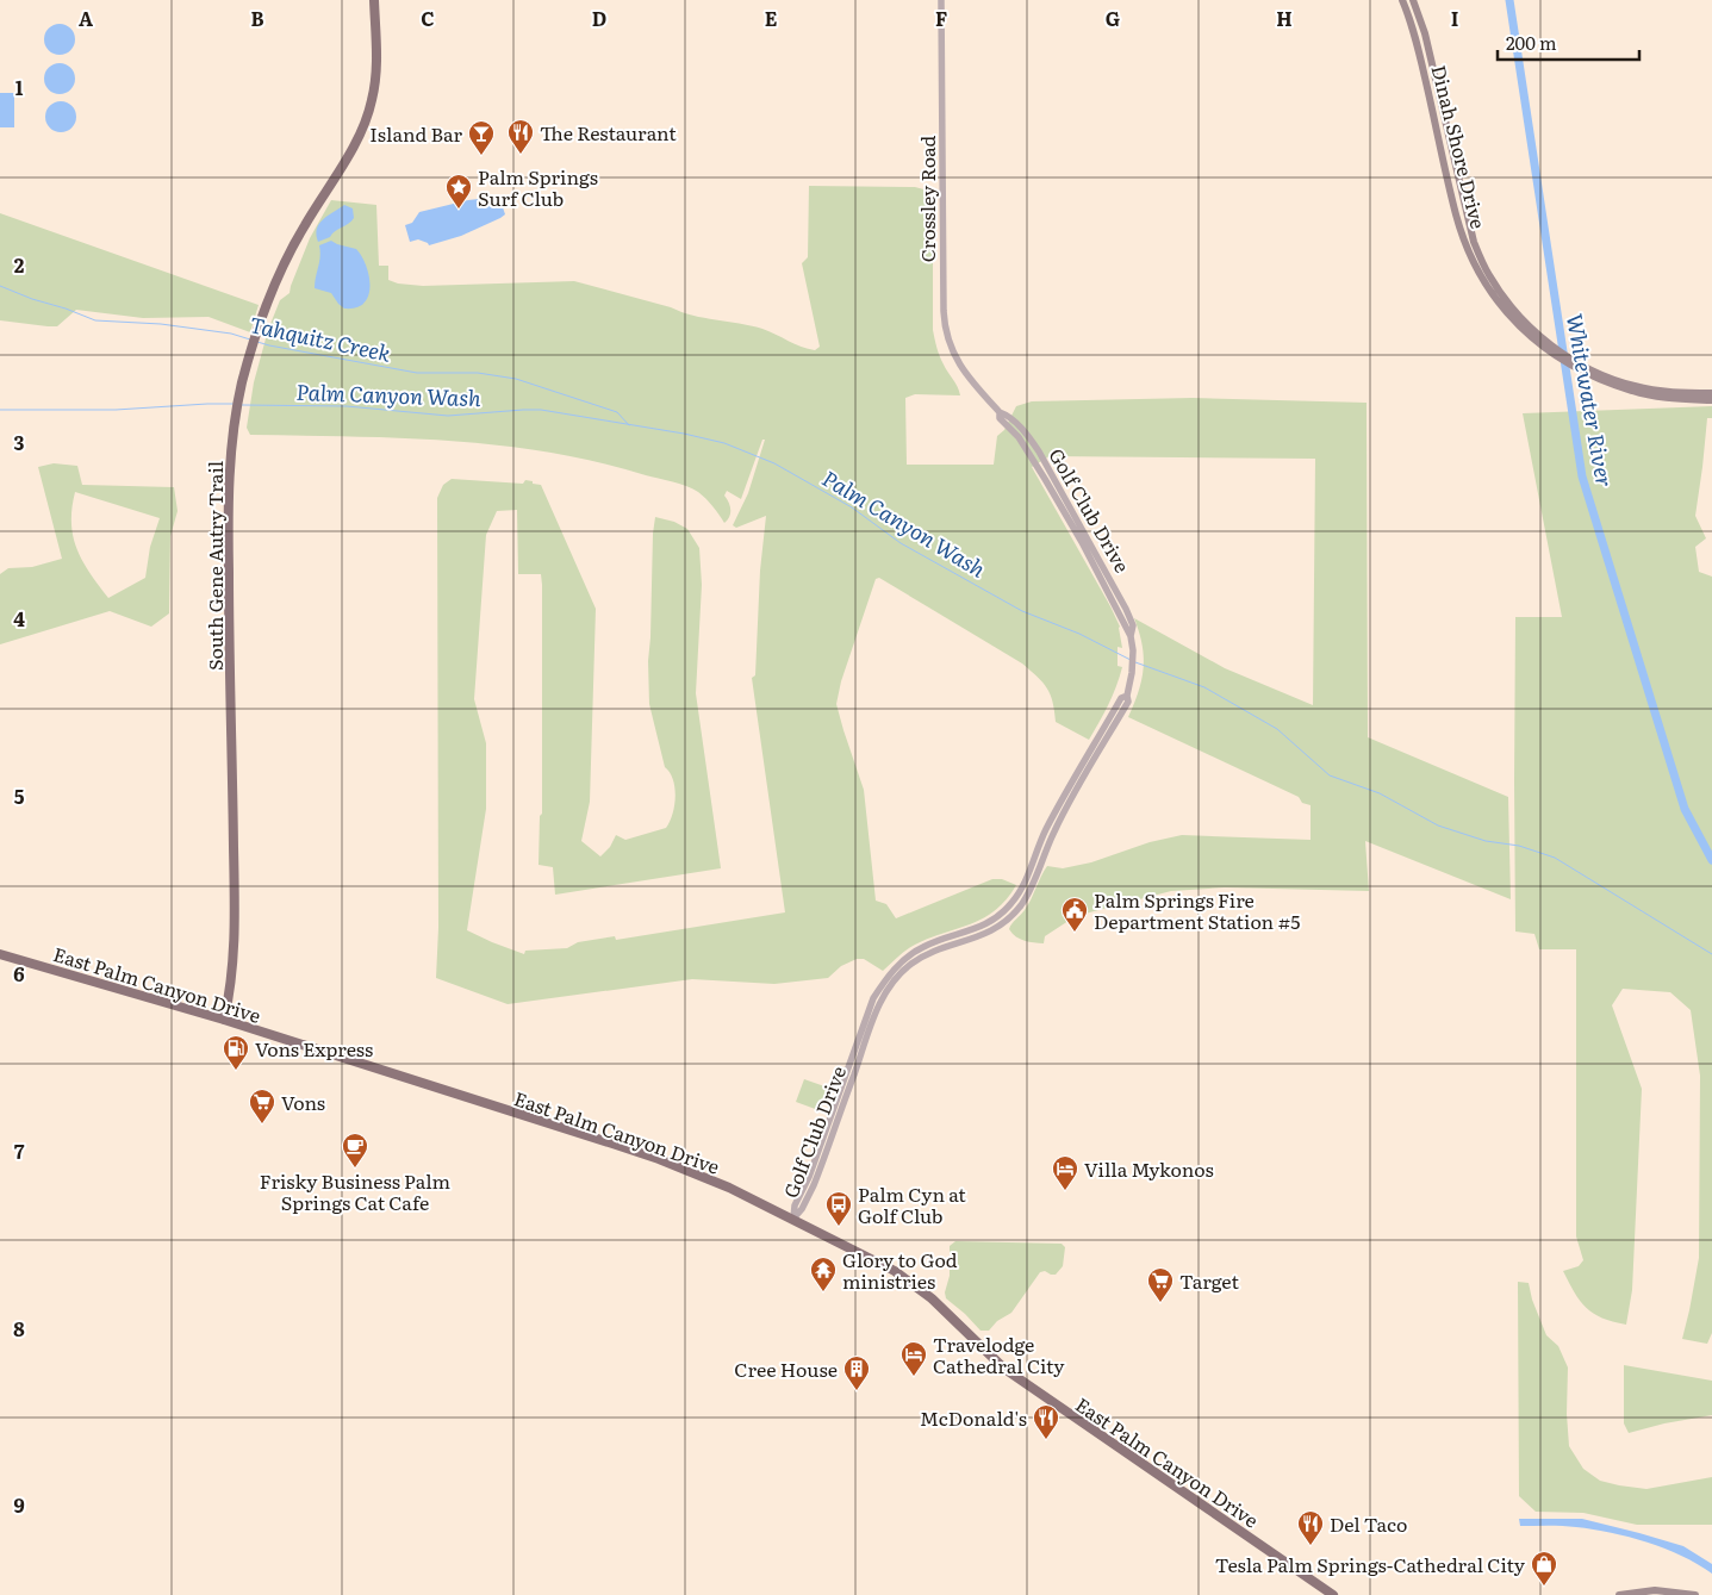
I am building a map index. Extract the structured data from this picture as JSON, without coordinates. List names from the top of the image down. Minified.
{"streets":{"main road":["Dinah Shore Drive","South Gene Autry Trail","East Palm Canyon Drive"],"street":["Crossley Road","Golf Club Drive"]},"crossings":[["Crossley Road","Golf Club Drive"],["Golf Club Drive","East Palm Canyon Drive"],["South Gene Autry Trail","East Palm Canyon Drive"]],"water":["Tahquitz Creek","Palm Canyon Wash","Whitewater River"],"places":{"restaurant":["The Restaurant","McDonald's","Del Taco"],"bar":["Island Bar"],"place":["Palm Springs Surf Club"],"public building":["Palm Springs Fire Department Station #5"],"fuel station":["Vons Express"],"supermarket":["Vons","Target"],"cafe":["Frisky Business Palm Springs Cat Cafe"],"hotel":["Villa Mykonos","Travelodge Cathedral City"],"bus stop":["Palm Cyn at Golf Club"],"temple":["Glory to God ministries"],"building":["Cree House"],"shop":["Tesla Palm Springs-Cathedral City"]},"scale_bar":"200 m","grid":{"columns":["A","B","C","D","E","F","G","H","I"],"rows":["1","2","3","4","5","6","7","8","9"]}}
